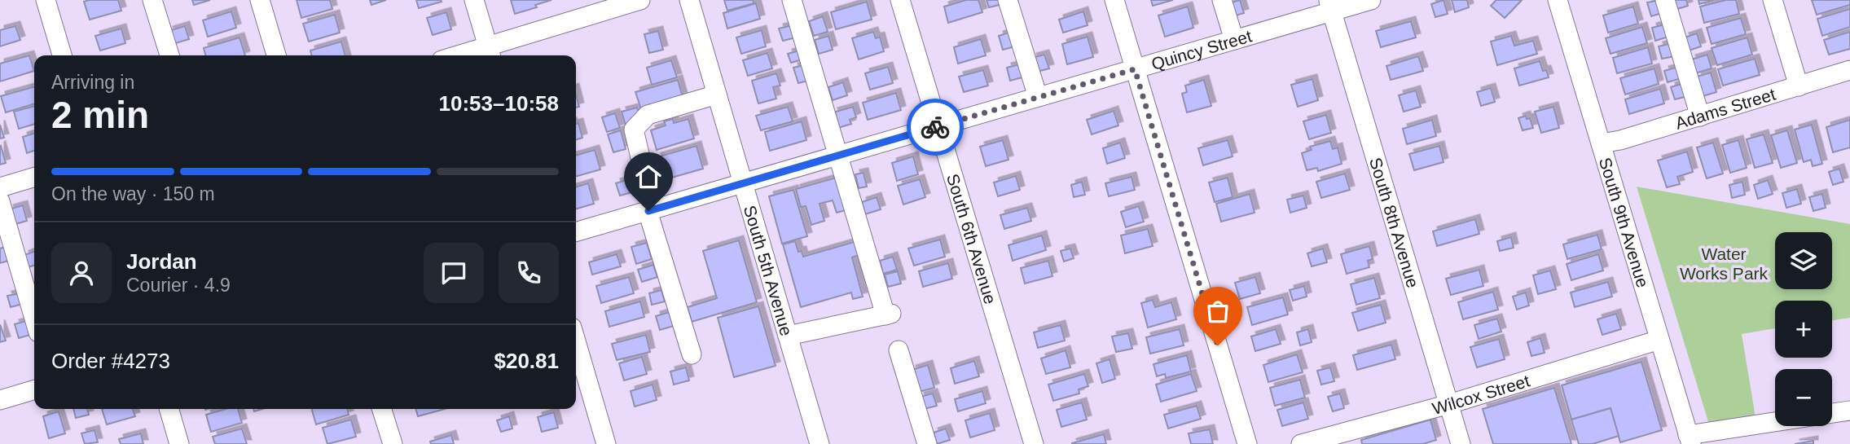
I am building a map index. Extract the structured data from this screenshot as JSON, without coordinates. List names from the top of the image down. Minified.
{"streets":{"street":["Quincy Street","Adams Street","South 8th Avenue","South 9th Avenue","South 6th Avenue","South 5th Avenue","Wilcox Street"]},"crossings":[["Quincy Street","South 8th Avenue"],["Quincy Street","South 6th Avenue"],["Quincy Street","South 5th Avenue"],["Adams Street","South 9th Avenue"],["South 8th Avenue","Wilcox Street"],["South 9th Avenue","Wilcox Street"]],"parks":["Water Works Park"],"page":{"heading":["2 min","Arriving in","10:53–10:58"],"panel":["Jordan","Courier · 4.9","Order #4273","$20.81"],"bar":"On the way · 150 m","map_buttons":["+","−"]}}
